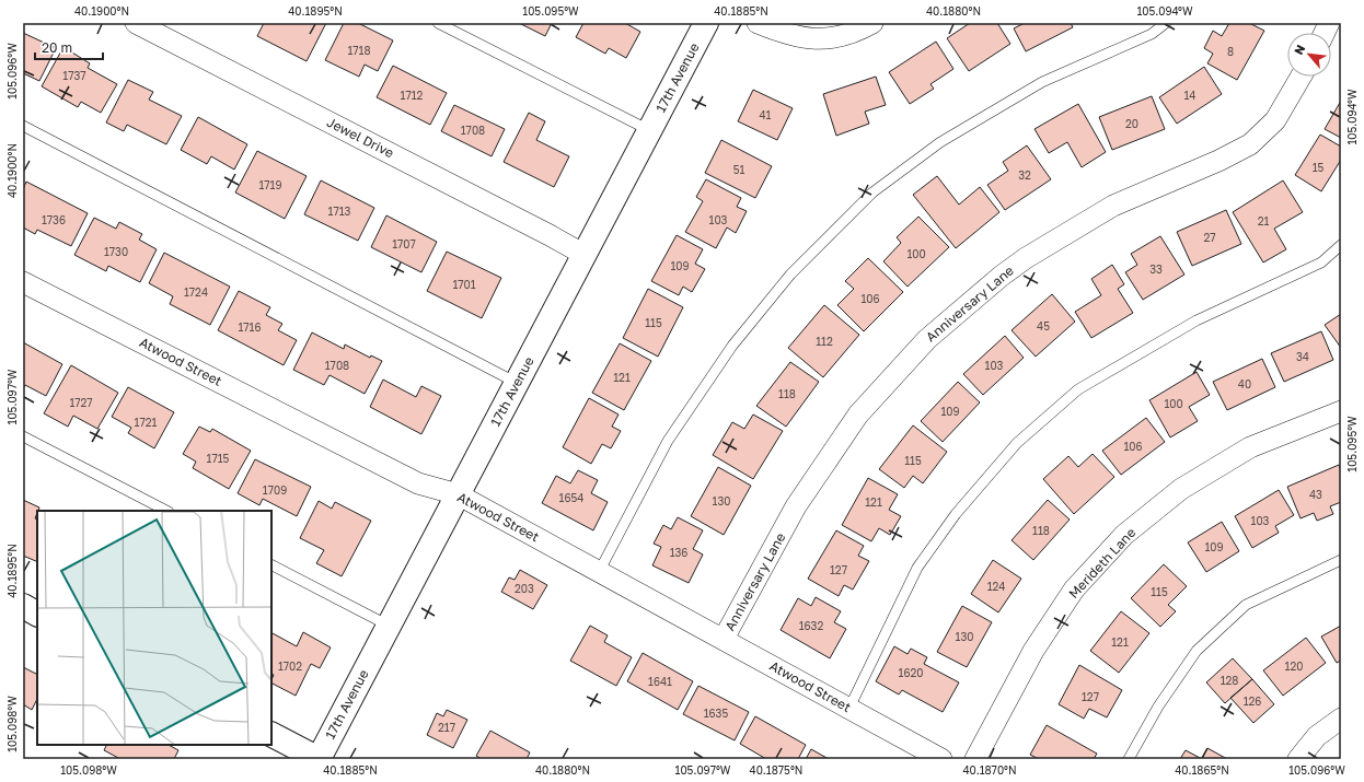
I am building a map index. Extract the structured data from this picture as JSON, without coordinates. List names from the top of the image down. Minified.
{"streets":{"main road":["17th Avenue"],"street":["Jewel Drive","Anniversary Lane","Atwood Street","Merideth Lane"]},"crossings":[["17th Avenue","Jewel Drive"],["17th Avenue","Atwood Street"],["Anniversary Lane","Atwood Street"]],"house_numbers":["1718","8","1737","1712","14","41","20","1708","15","51","32","1719","1713","1736","103","21","27","1707","1730","100","109","33","1701","1724","106","115","45","1716","112","34","1708","103","121","40","118","1727","100","109","1721","106","1715","115","1709","43","1654","130","121","103","118","109","136","127","124","203","115","1632","130","121","1702","120","1620","128","1641","127","126","1635","217"],"scale_bar":"20 m","north":"top left","coordinates":["40.1900°N","40.1895°N","105.095°W","40.1885°N","40.1880°N","105.094°W","105.096°W","105.097°W","105.098°W","40.1875°N","40.1870°N","40.1865°N"]}
